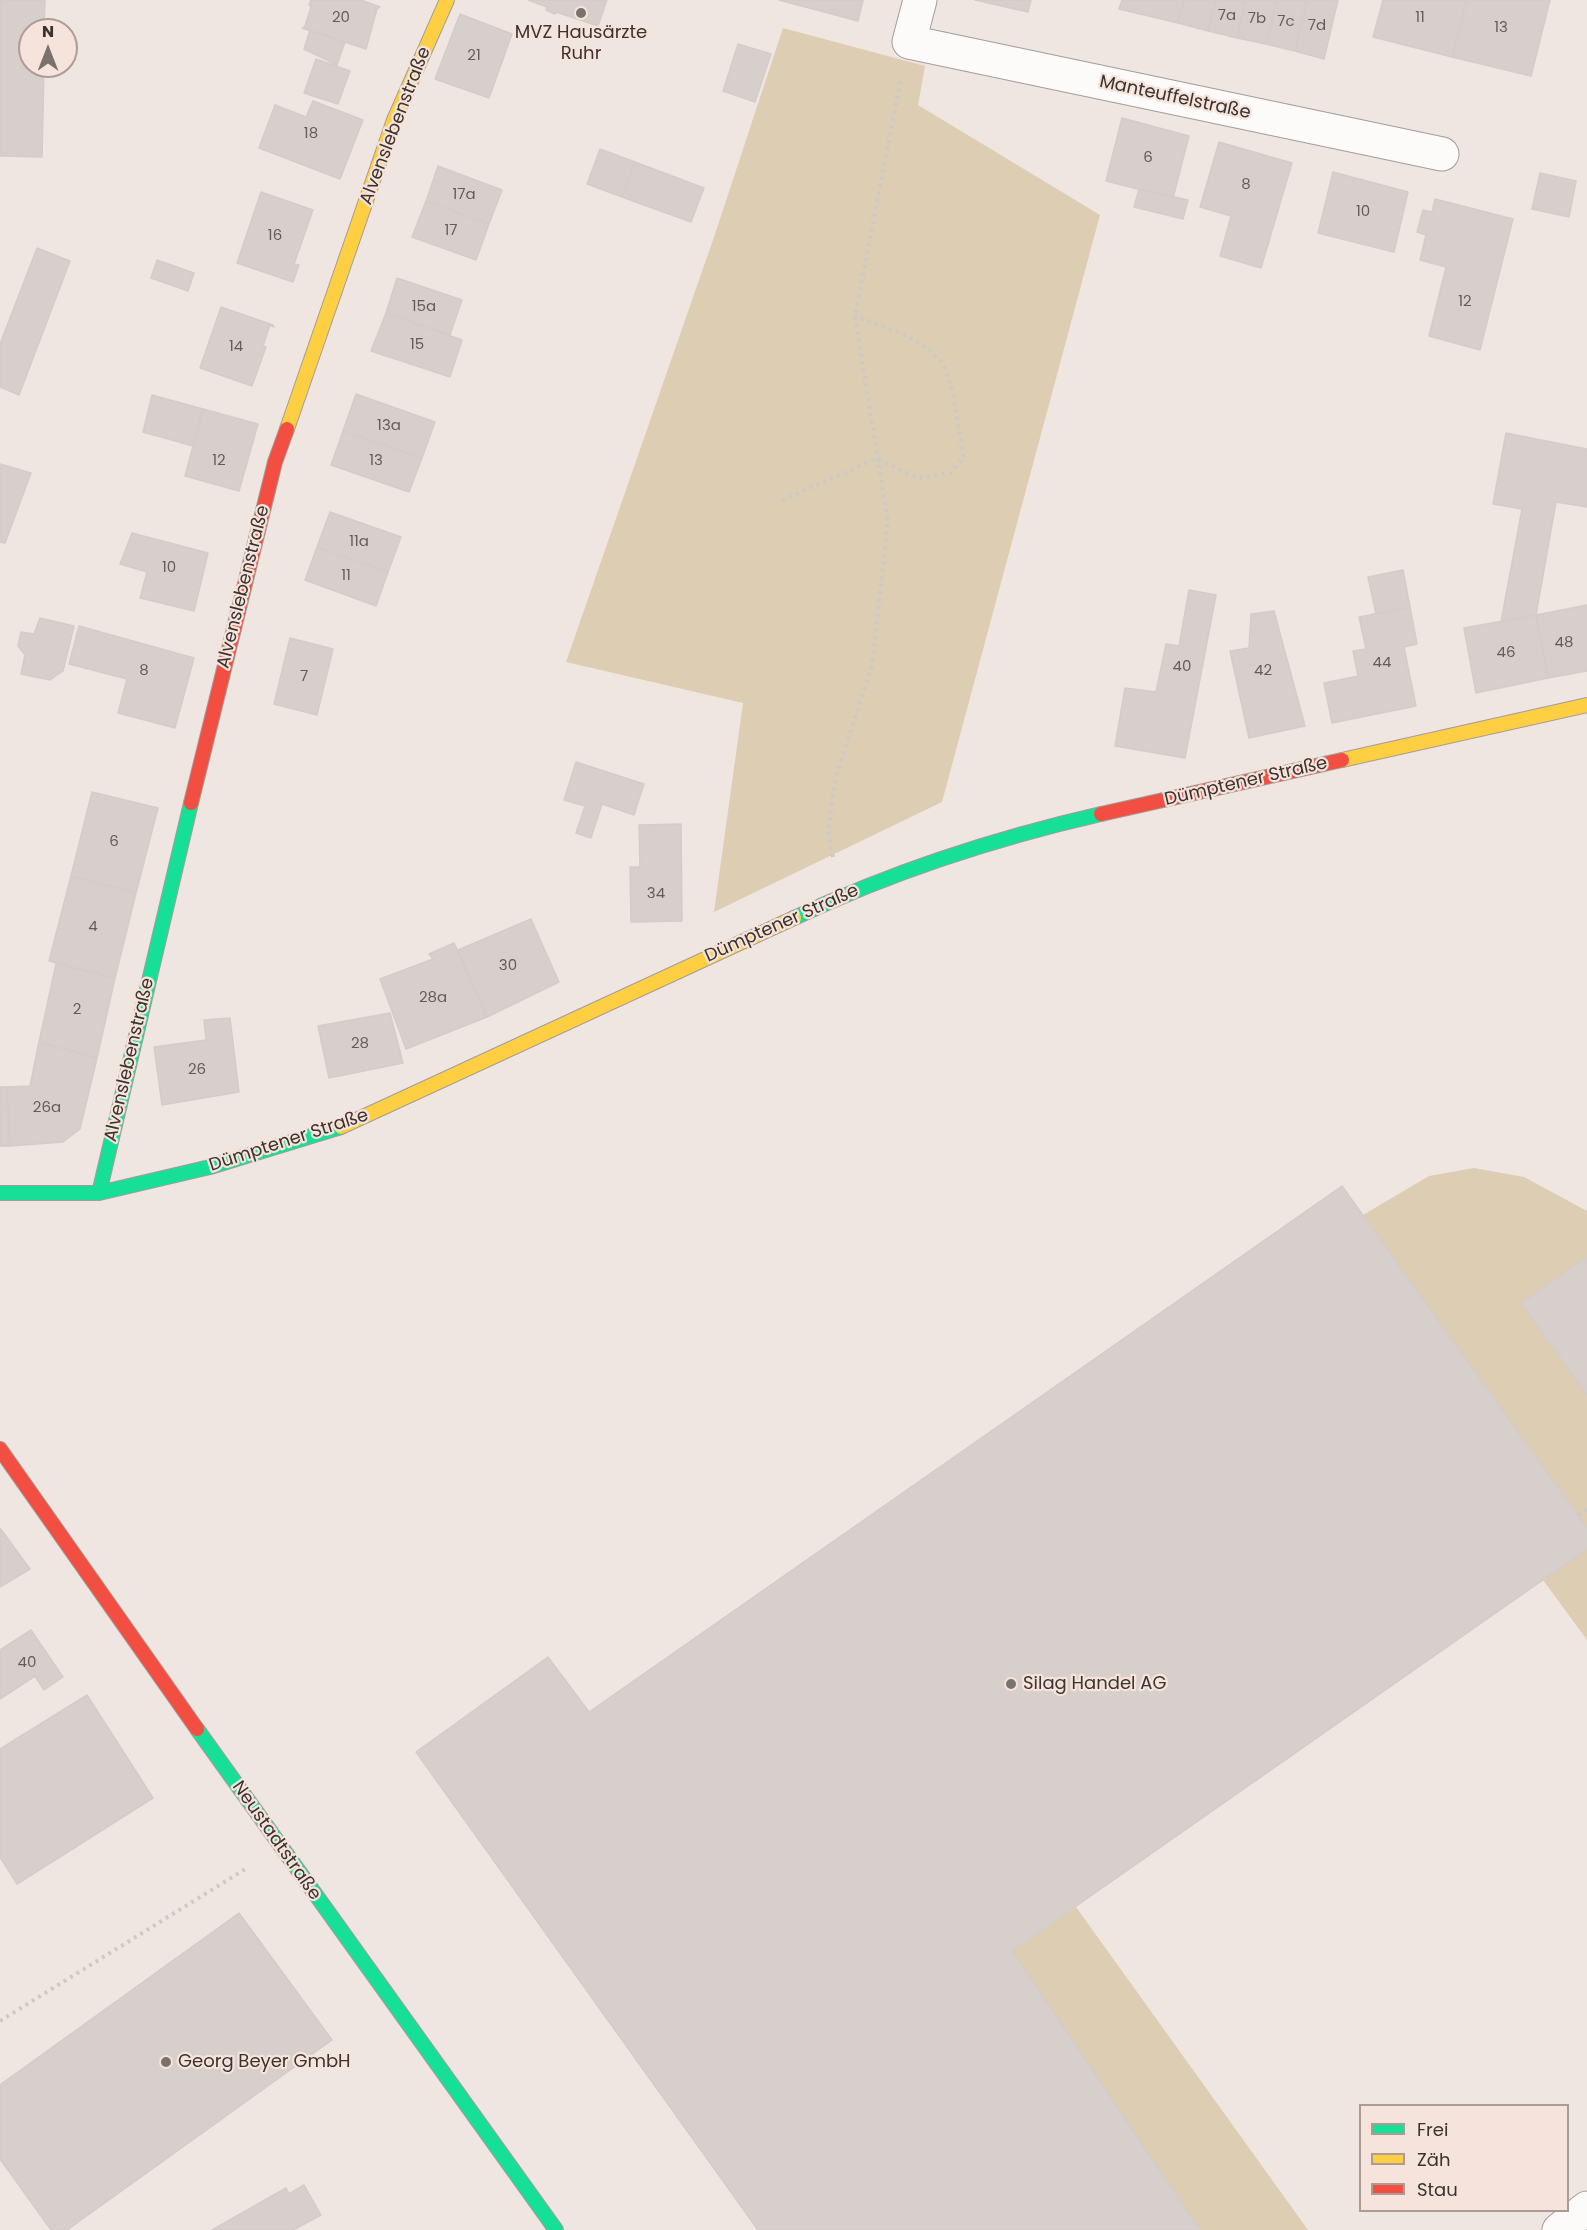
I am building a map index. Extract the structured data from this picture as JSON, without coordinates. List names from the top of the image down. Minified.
{"streets":{"street":["Manteuffelstraße","Alvenslebenstraße","Dümptener Straße","Neustadtstraße"]},"crossings":[["Alvenslebenstraße","Dümptener Straße"]],"places":["MVZ Hausärzte Ruhr","Silag Handel AG","Georg Beyer GmbH"],"house_numbers":["7a","20","11","7b","7c","7d","13","21","18","6","8","17a","10","17","16","12","15a","15","14","13a","12","13","11a","10","11","48","46","44","40","8","42","7","6","34","4","30","28a","2","28","26","26a","40"],"legend":["Frei","Zäh","Stau"],"north":"top"}
